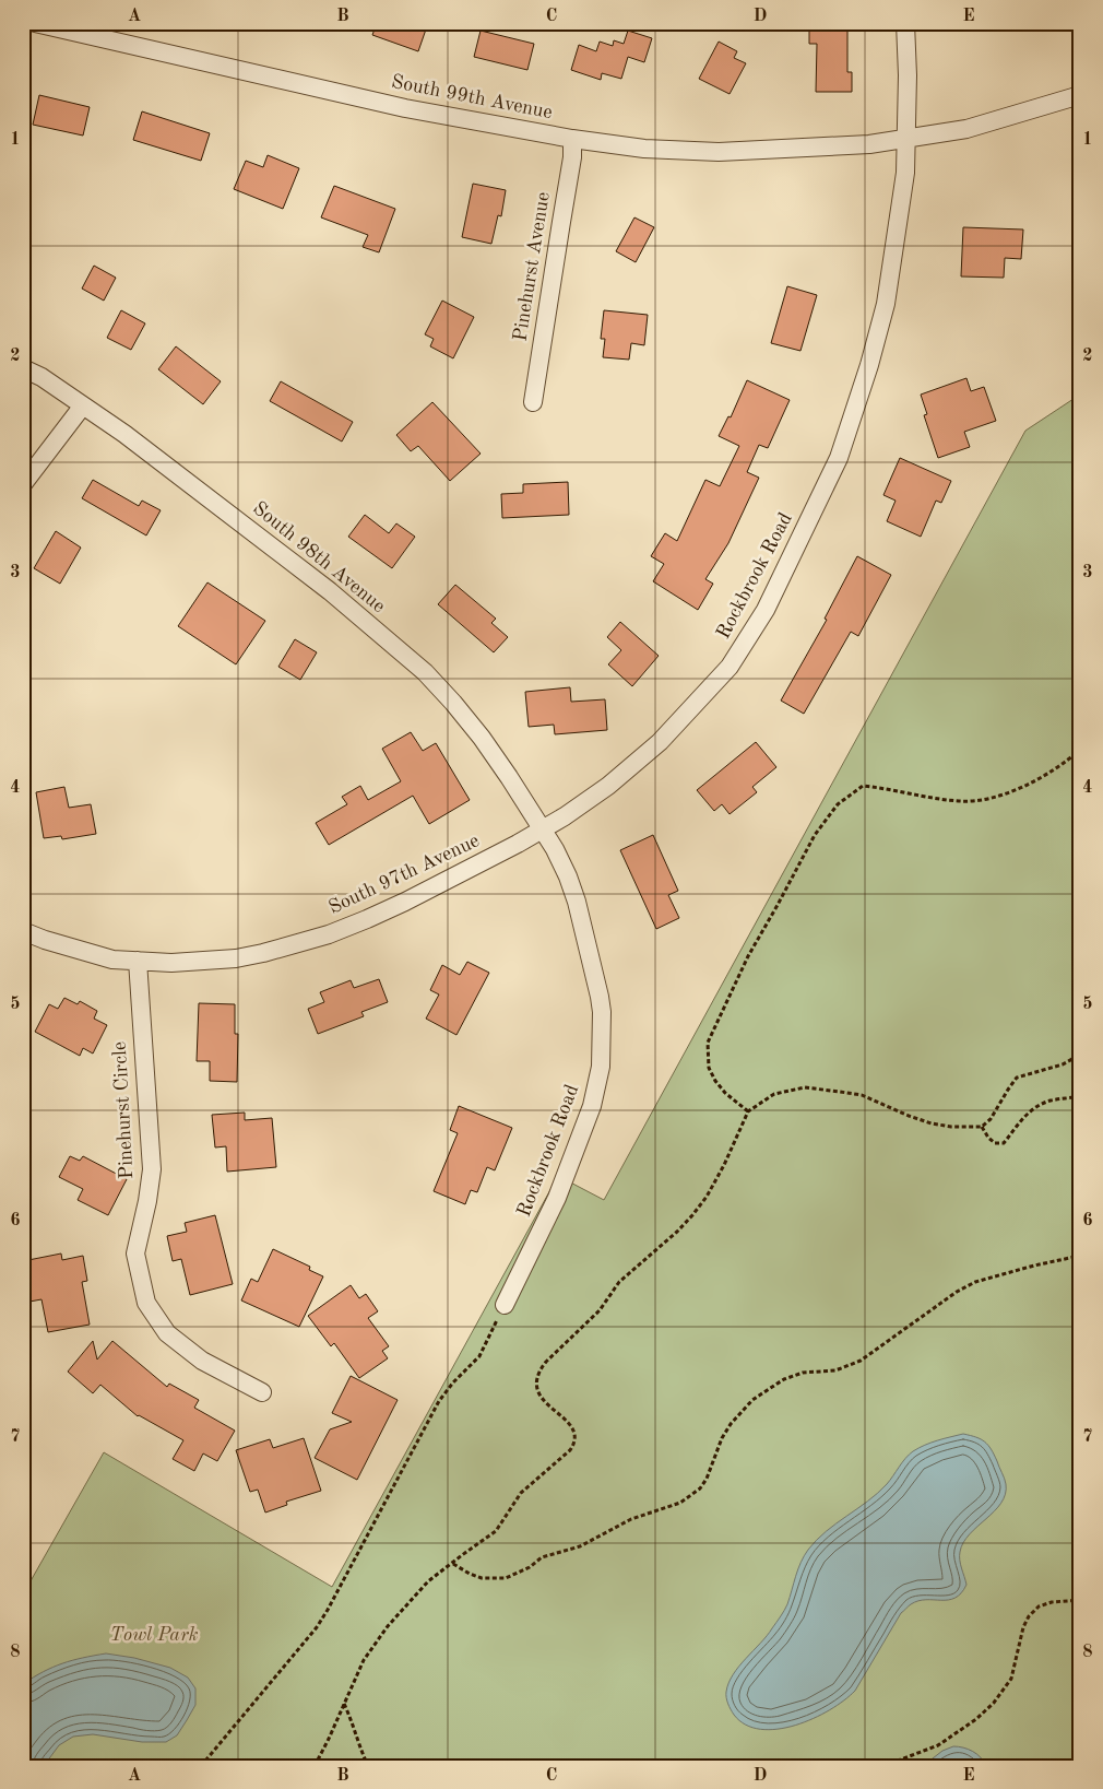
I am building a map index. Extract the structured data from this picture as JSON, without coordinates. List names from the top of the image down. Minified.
{"streets":{"street":["South 99th Avenue","Pinehurst Avenue","South 98th Avenue","Rockbrook Road","South 97th Avenue","Pinehurst Circle"]},"crossings":[["South 99th Avenue","Pinehurst Avenue"],["South 99th Avenue","Rockbrook Road"],["South 98th Avenue","Rockbrook Road"],["South 98th Avenue","South 97th Avenue"],["Rockbrook Road","South 97th Avenue"],["South 97th Avenue","Pinehurst Circle"]],"parks":["Towl Park"],"grid":{"columns":["A","B","C","D","E"],"rows":["1","2","3","4","5","6","7","8"]}}
